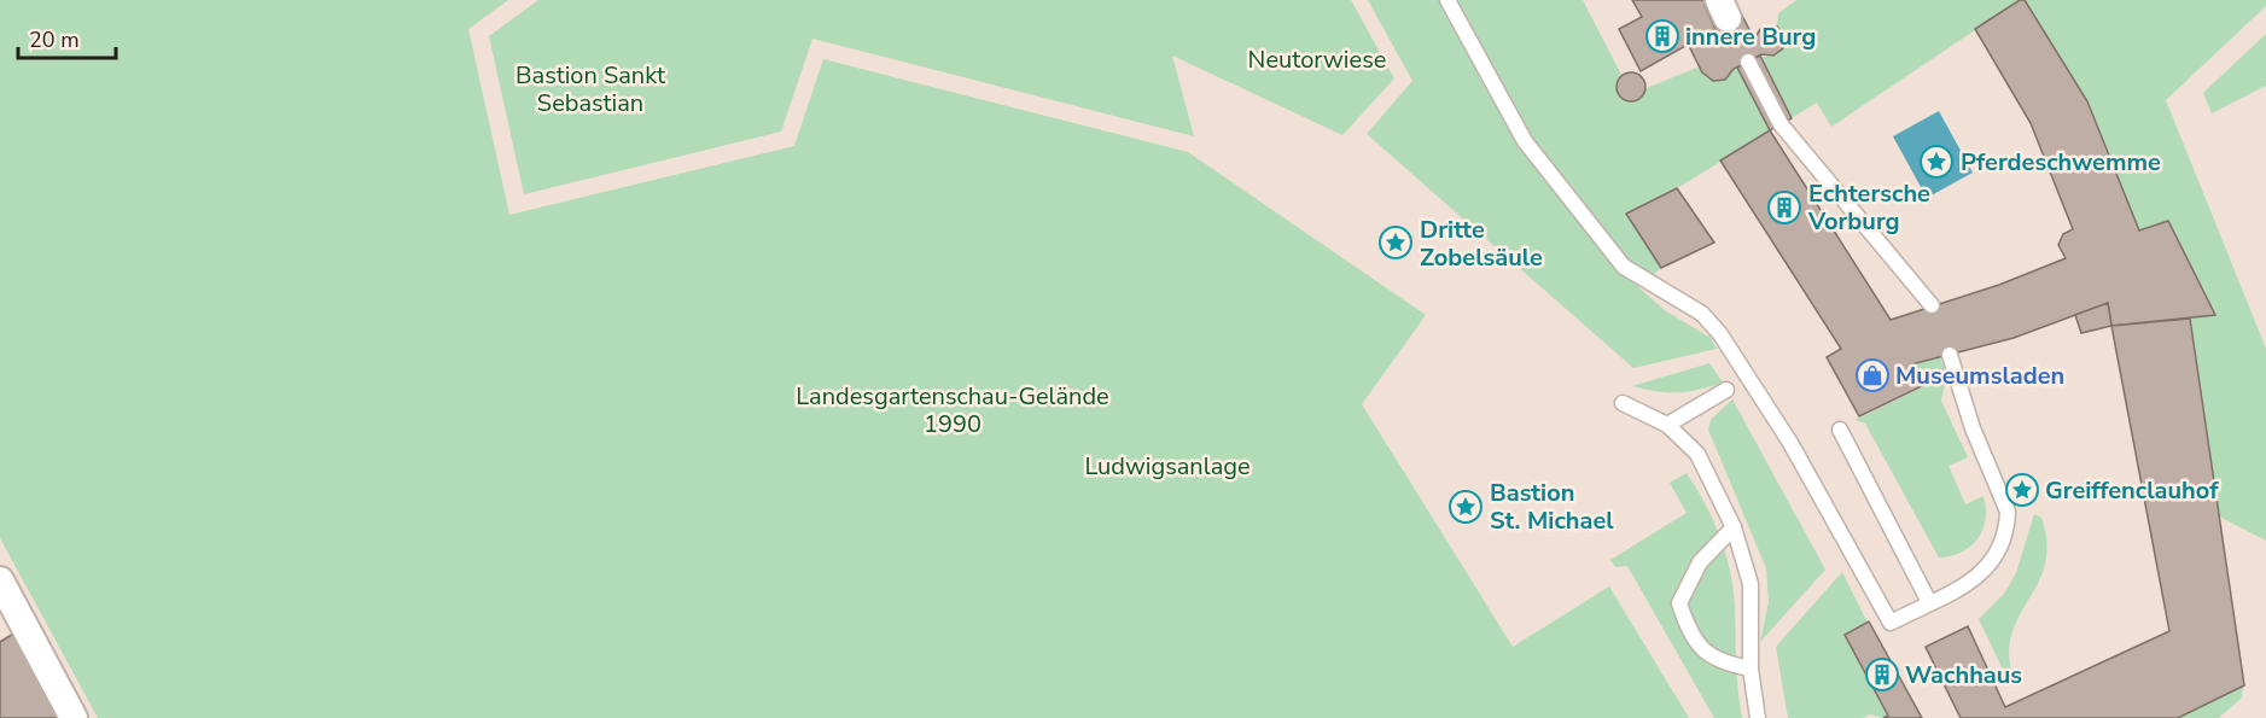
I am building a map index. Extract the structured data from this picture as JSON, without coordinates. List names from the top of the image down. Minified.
{"parks":["Neutorwiese","Bastion Sankt Sebastian","Landesgartenschau-Gelände 1990","Ludwigsanlage"],"places":{"building":["innere Burg","Echtersche Vorburg","Wachhaus"],"place":["Pferdeschwemme","Dritte Zobelsäule","Greiffenclauhof","Bastion St. Michael"],"shop":["Museumsladen"]},"scale_bar":"20 m"}
